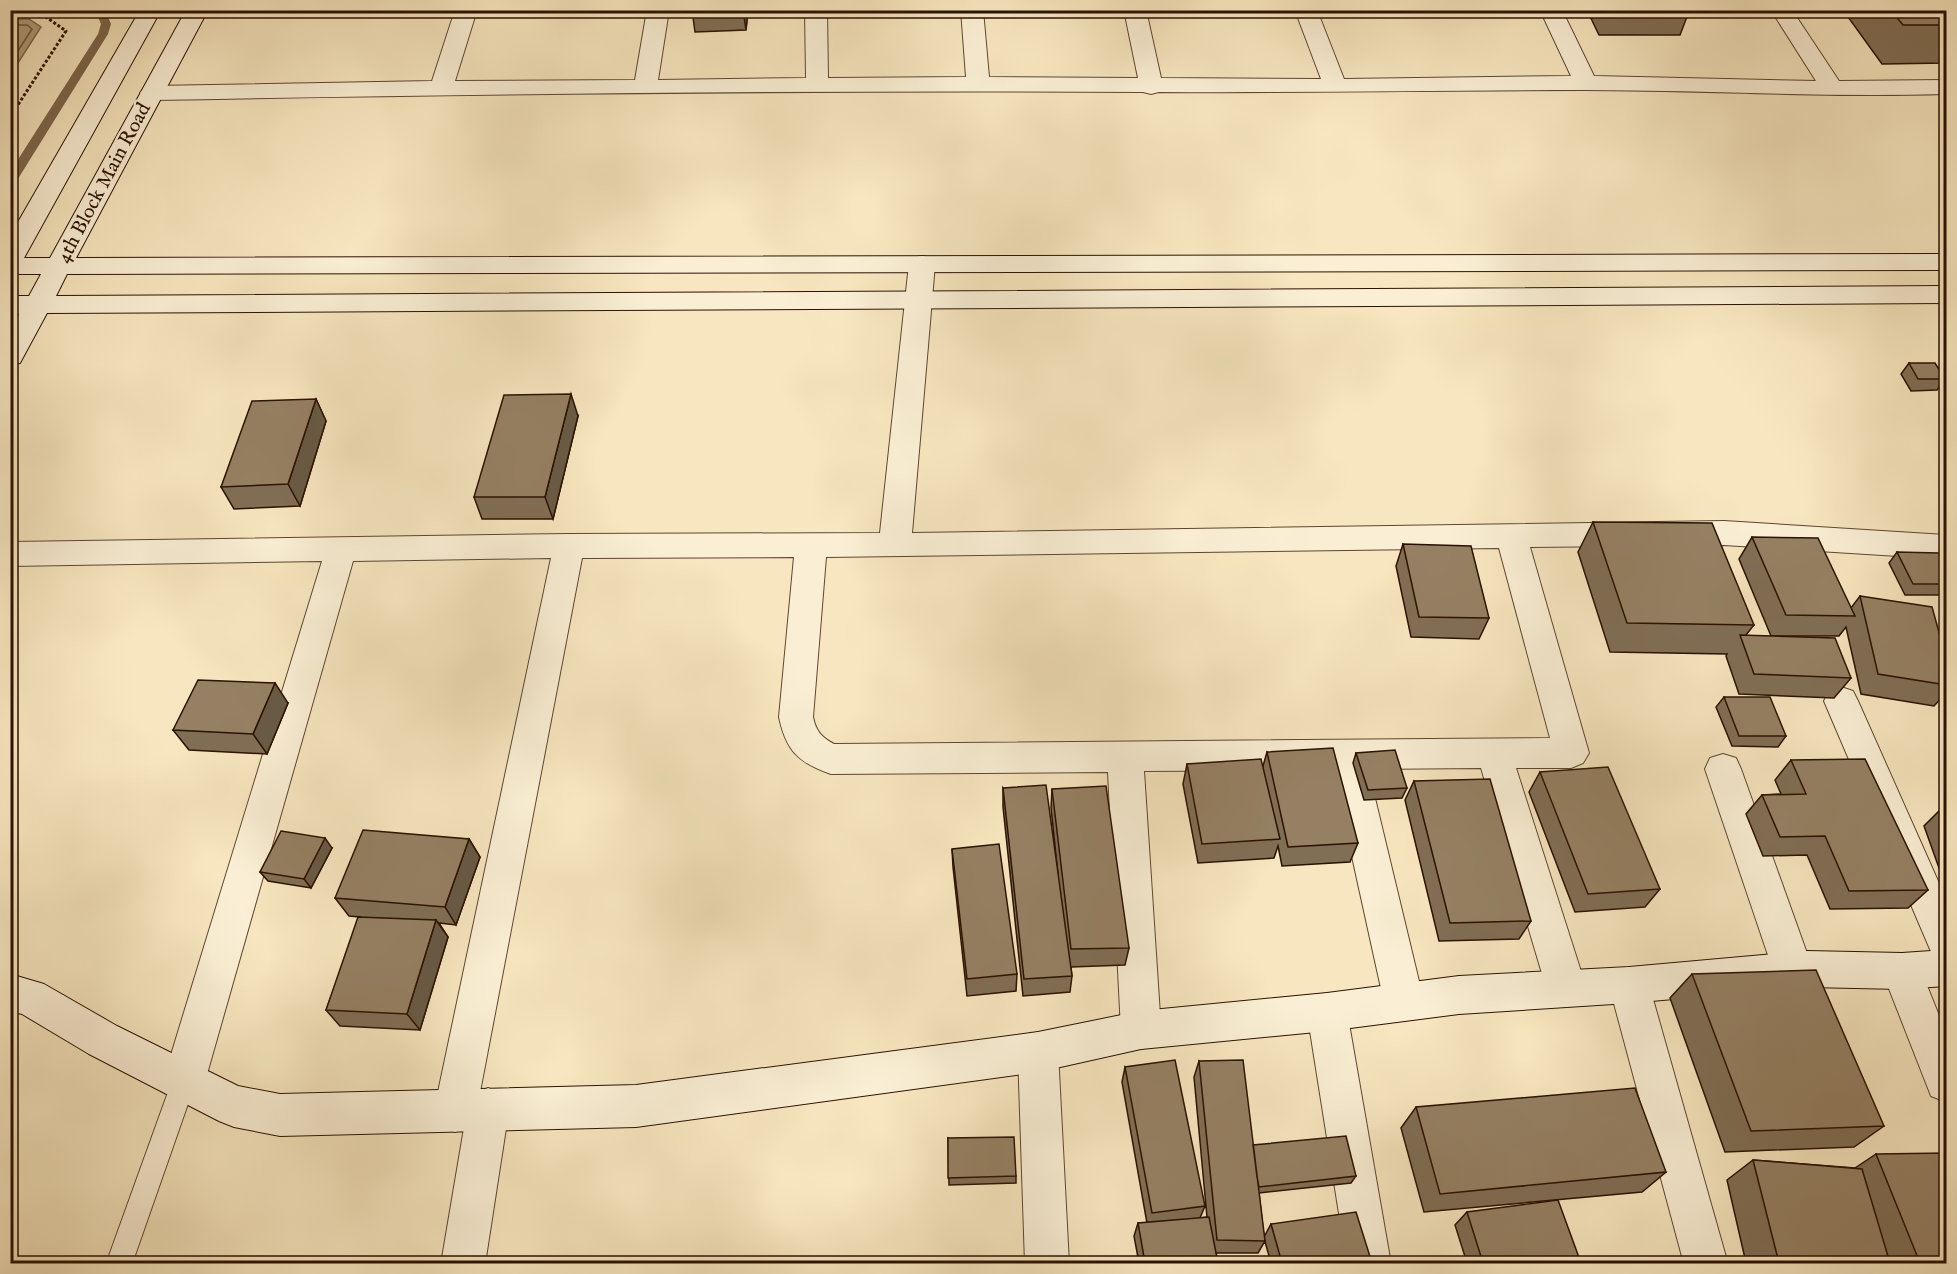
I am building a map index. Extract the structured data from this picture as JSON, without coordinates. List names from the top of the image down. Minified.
{"streets":{"street":["4th Block Main Road"]}}
